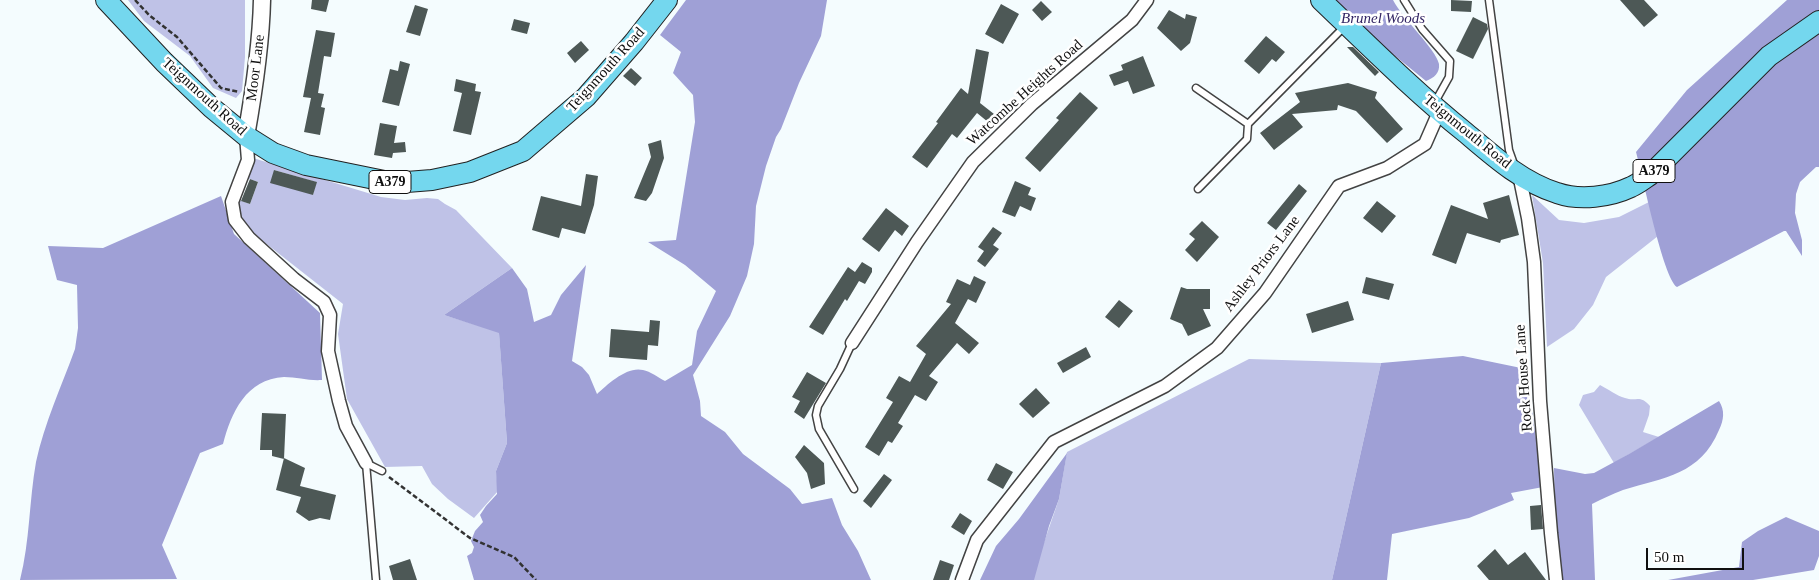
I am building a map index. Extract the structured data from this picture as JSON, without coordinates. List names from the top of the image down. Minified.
{"streets":{"main road":["Teignmouth Road","A379"],"street":["Moor Lane","Watcombe Heights Road","Ashley Priors Lane","Rock House Lane"]},"crossings":[["Moor Lane","Teignmouth Road"],["Teignmouth Road","Ashley Priors Lane"],["Teignmouth Road","Rock House Lane"]],"parks":["Brunel Woods"],"scale_bar":"50 m"}
